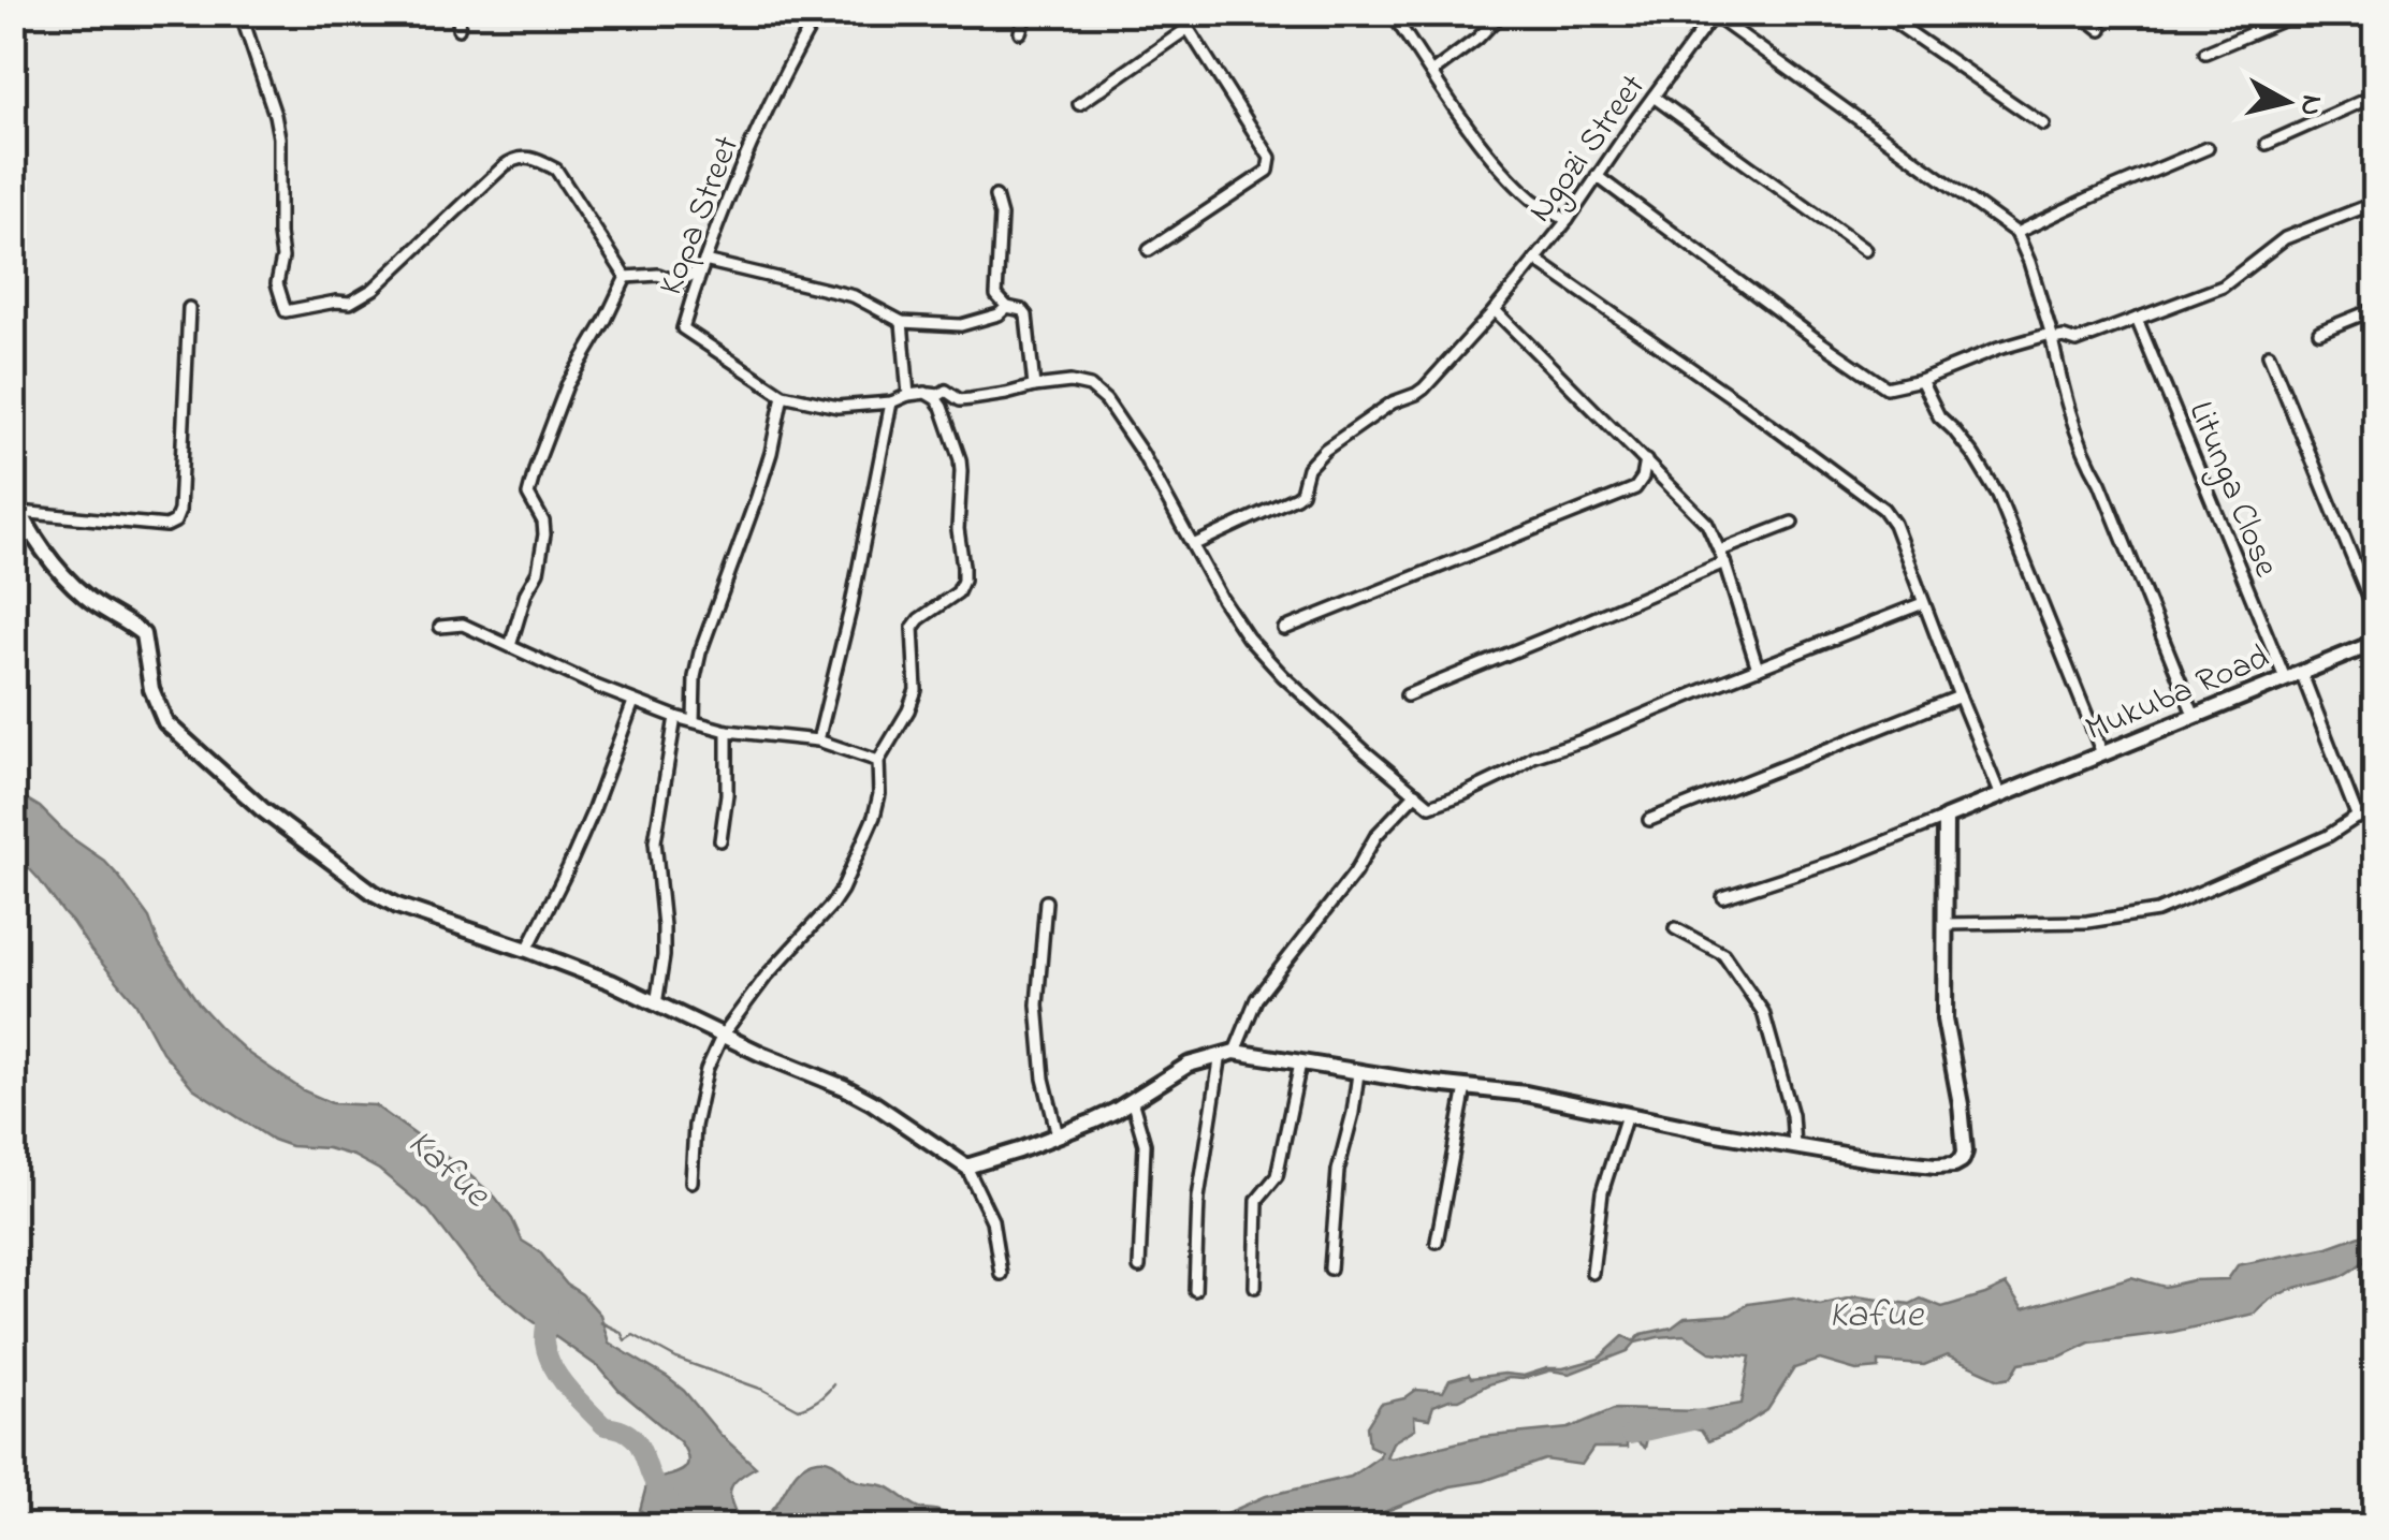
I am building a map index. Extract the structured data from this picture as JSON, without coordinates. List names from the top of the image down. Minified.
{"streets":{"street":["Ngozi Street","Kopa Street","Litunga Close","Mukuba Road"]},"crossings":[["Litunga Close","Mukuba Road"]],"water":["Kafue"],"north":"right"}
